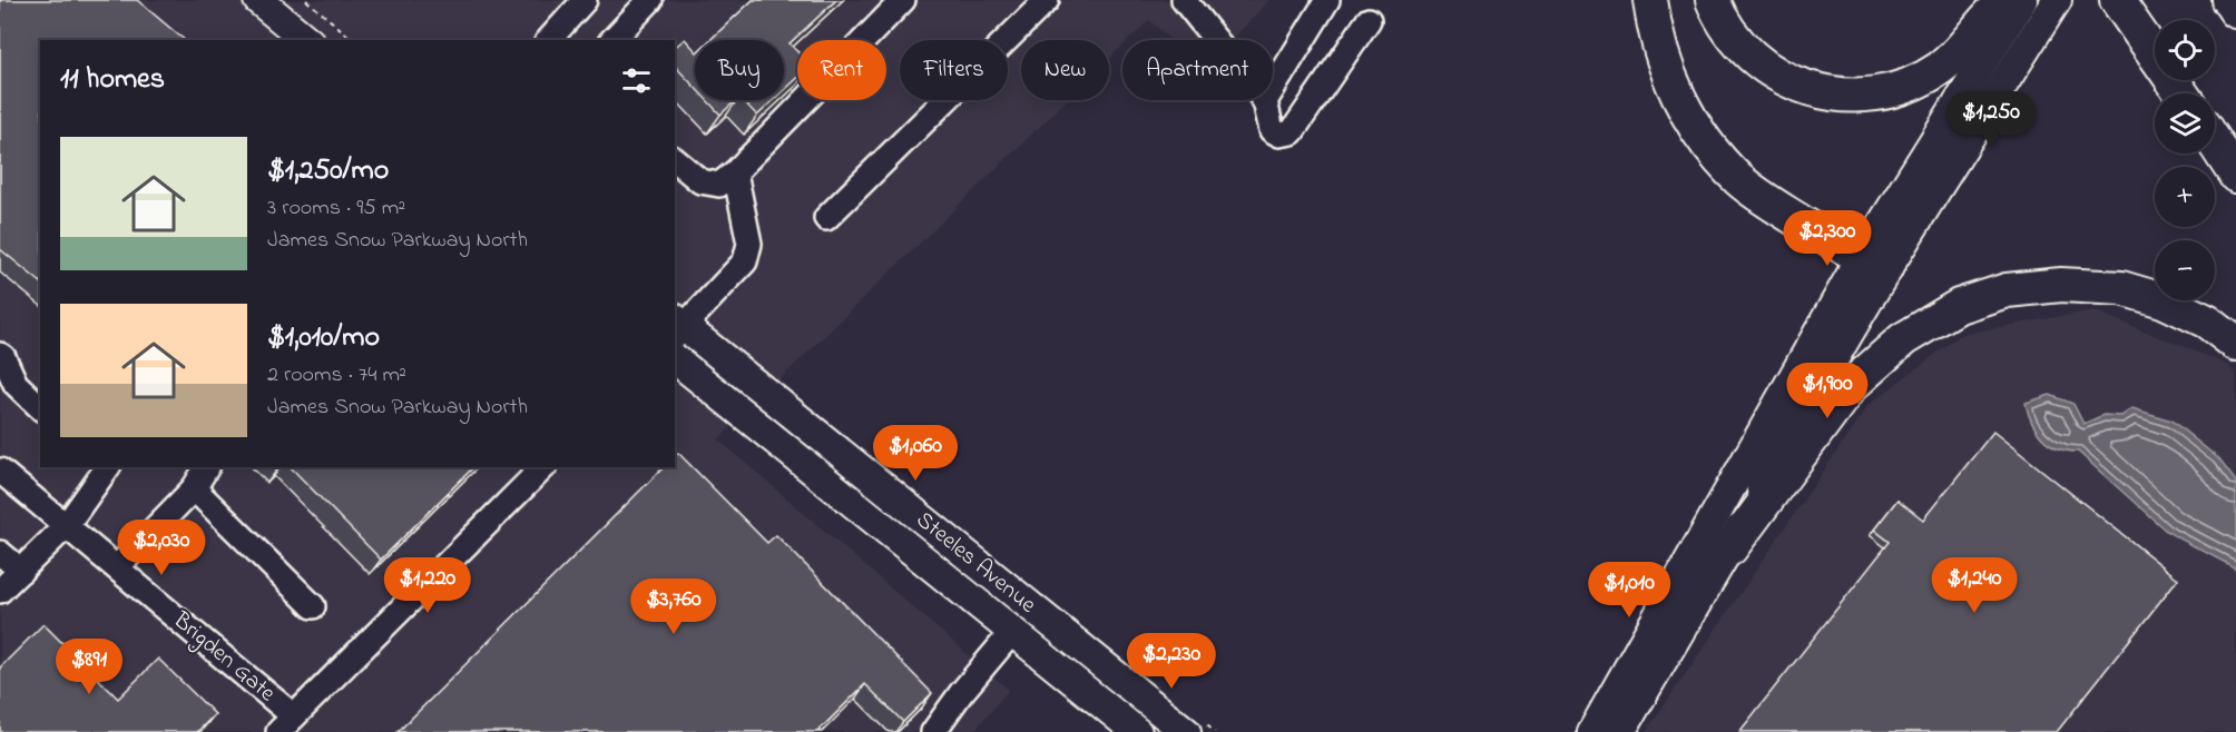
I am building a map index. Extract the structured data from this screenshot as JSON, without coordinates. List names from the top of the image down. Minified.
{"streets":{"main road":["Steeles Avenue"],"street":["Brigden Gate"]},"page":{"map_buttons":["+","−"],"chip":["Buy","Rent","Filters","New","Apartment"],"heading":"11 homes","price":["$1,250","$2,300","$1,900","$1,060","$2,030","$1,220","$1,240","$1,010","$3,760","$2,230","$891"],"list":[{"name":"$1,250/mo","note":"3 rooms · 95 m² · James Snow Parkway North"},{"name":"$1,010/mo","note":"2 rooms · 74 m² · James Snow Parkway North"}]}}
